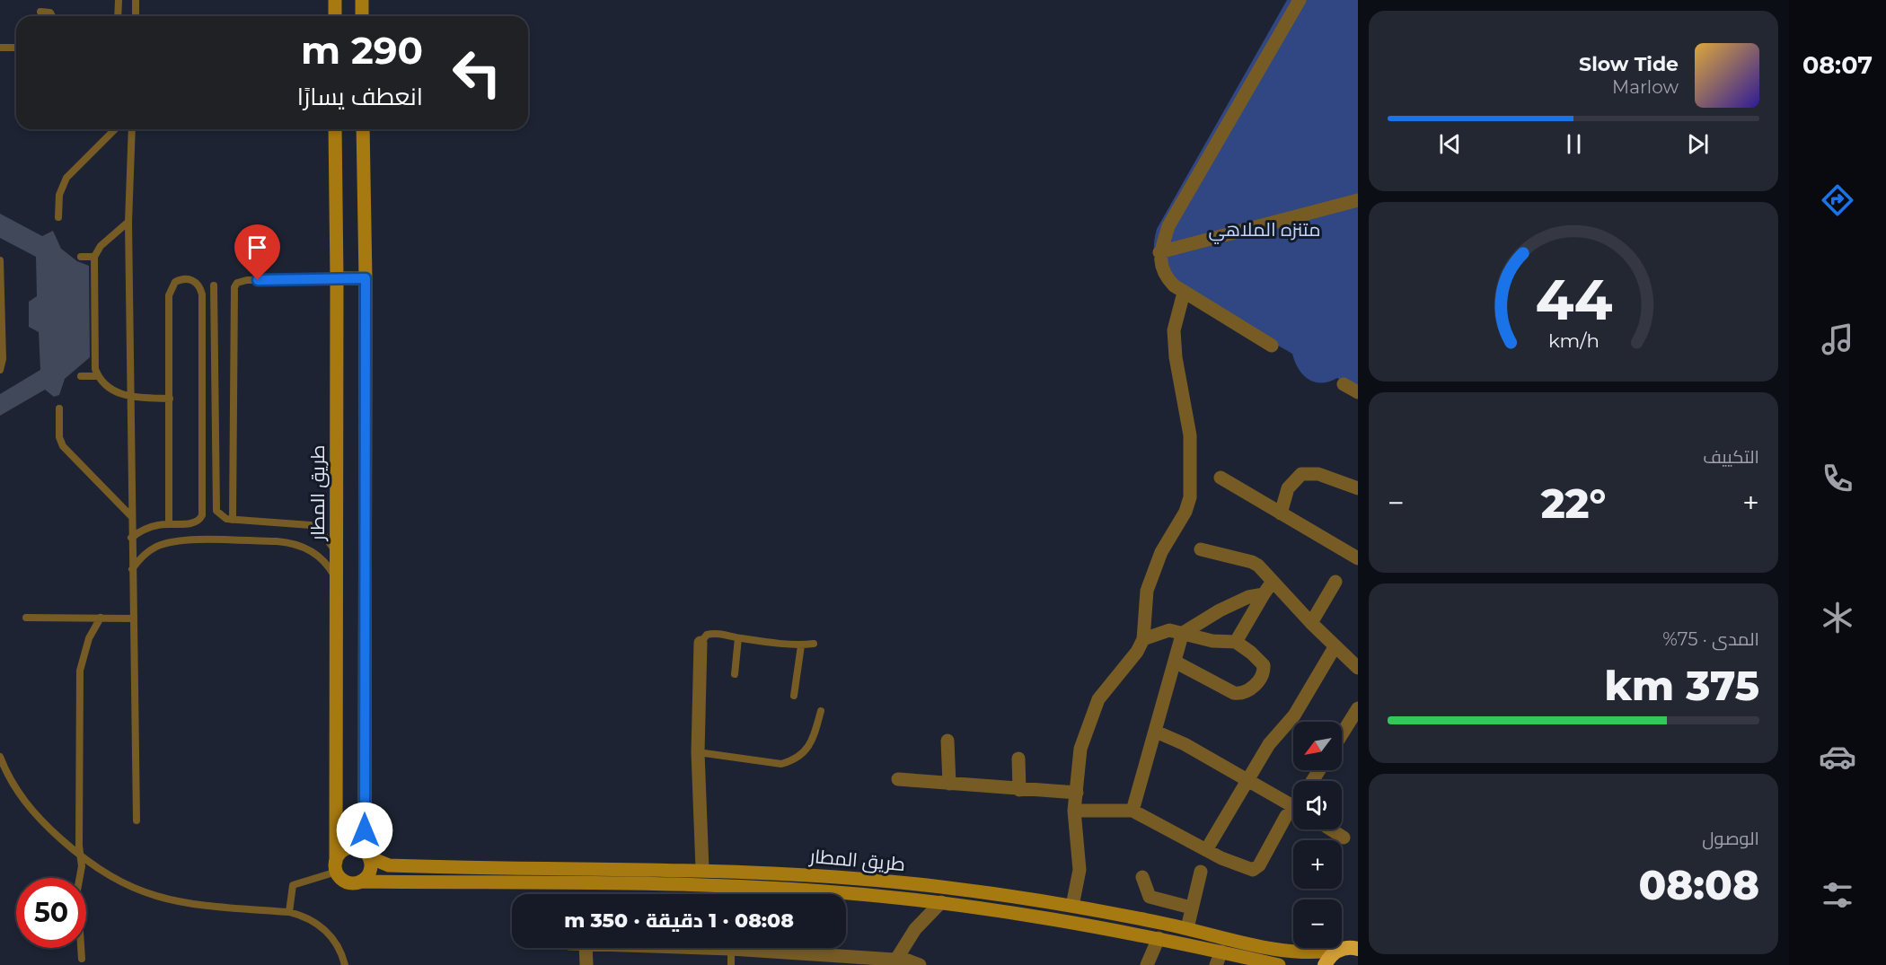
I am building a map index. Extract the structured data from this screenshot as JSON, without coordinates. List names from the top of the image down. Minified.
{"streets":{"main road":["طريق المطار"]},"parks":["متنزه الملاهي"],"north":"bottom left","page":{"tabs":"08:07","turn":["290 m","انعطف يسارًا"],"song":["Slow Tide","Marlow"],"tile":["التكييف",["المدى · 75%","375 km"],["الوصول","08:08"]],"heat":["−","22°","+"],"map_buttons":["+","−"],"limit":"50","trip":"08:08 · 1 دقيقة · 350 m","gauge":["44","km/h"]}}
